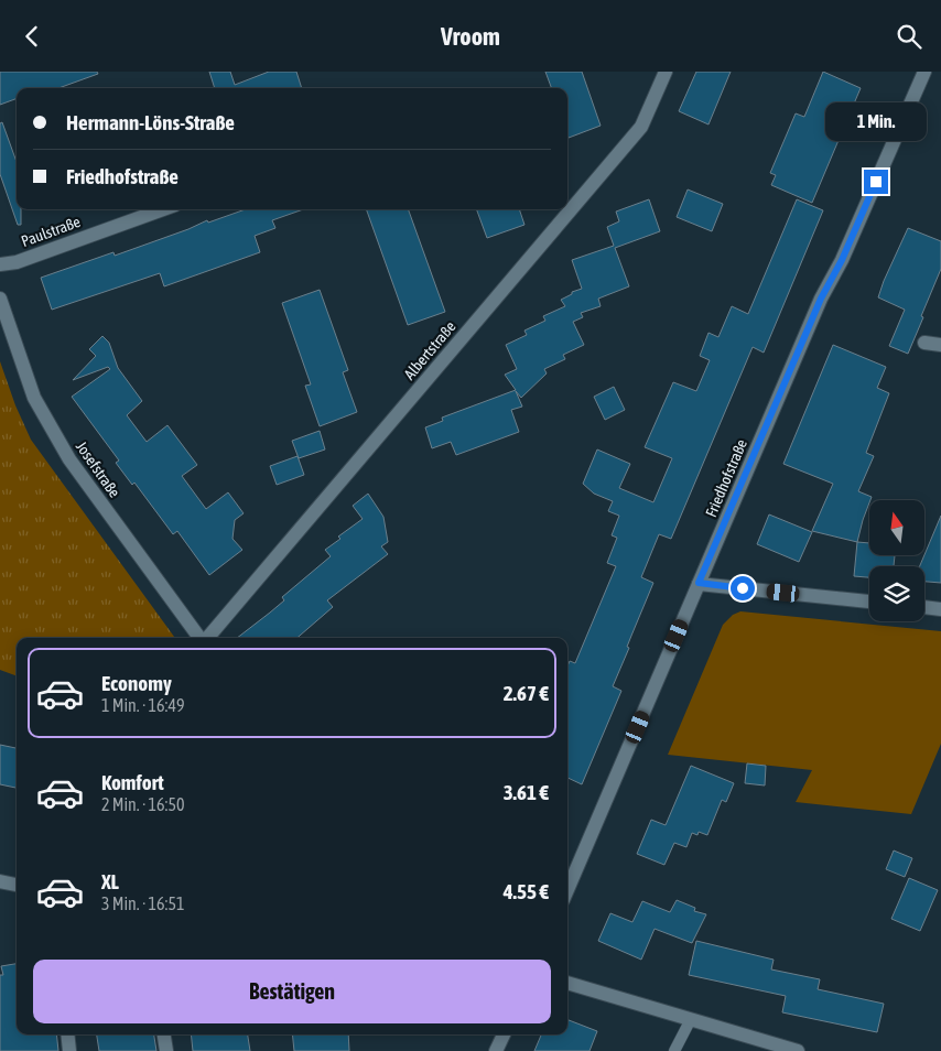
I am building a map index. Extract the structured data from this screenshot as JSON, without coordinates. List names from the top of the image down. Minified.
{"streets":{"street":["Paulstraße","Albertstraße","Josefstraße","Friedhofstraße"]},"north":"top","page":{"header":"Vroom","banner":["Hermann-Löns-Straße","Friedhofstraße"],"bubble":"1 Min.","list":[{"name":"Economy","note":"1 Min. · 16:49","value":"2.67 €"},{"name":"Komfort","note":"2 Min. · 16:50","value":"3.61 €"},{"name":"XL","note":"3 Min. · 16:51","value":"4.55 €"}],"buttons":"Bestätigen"}}
